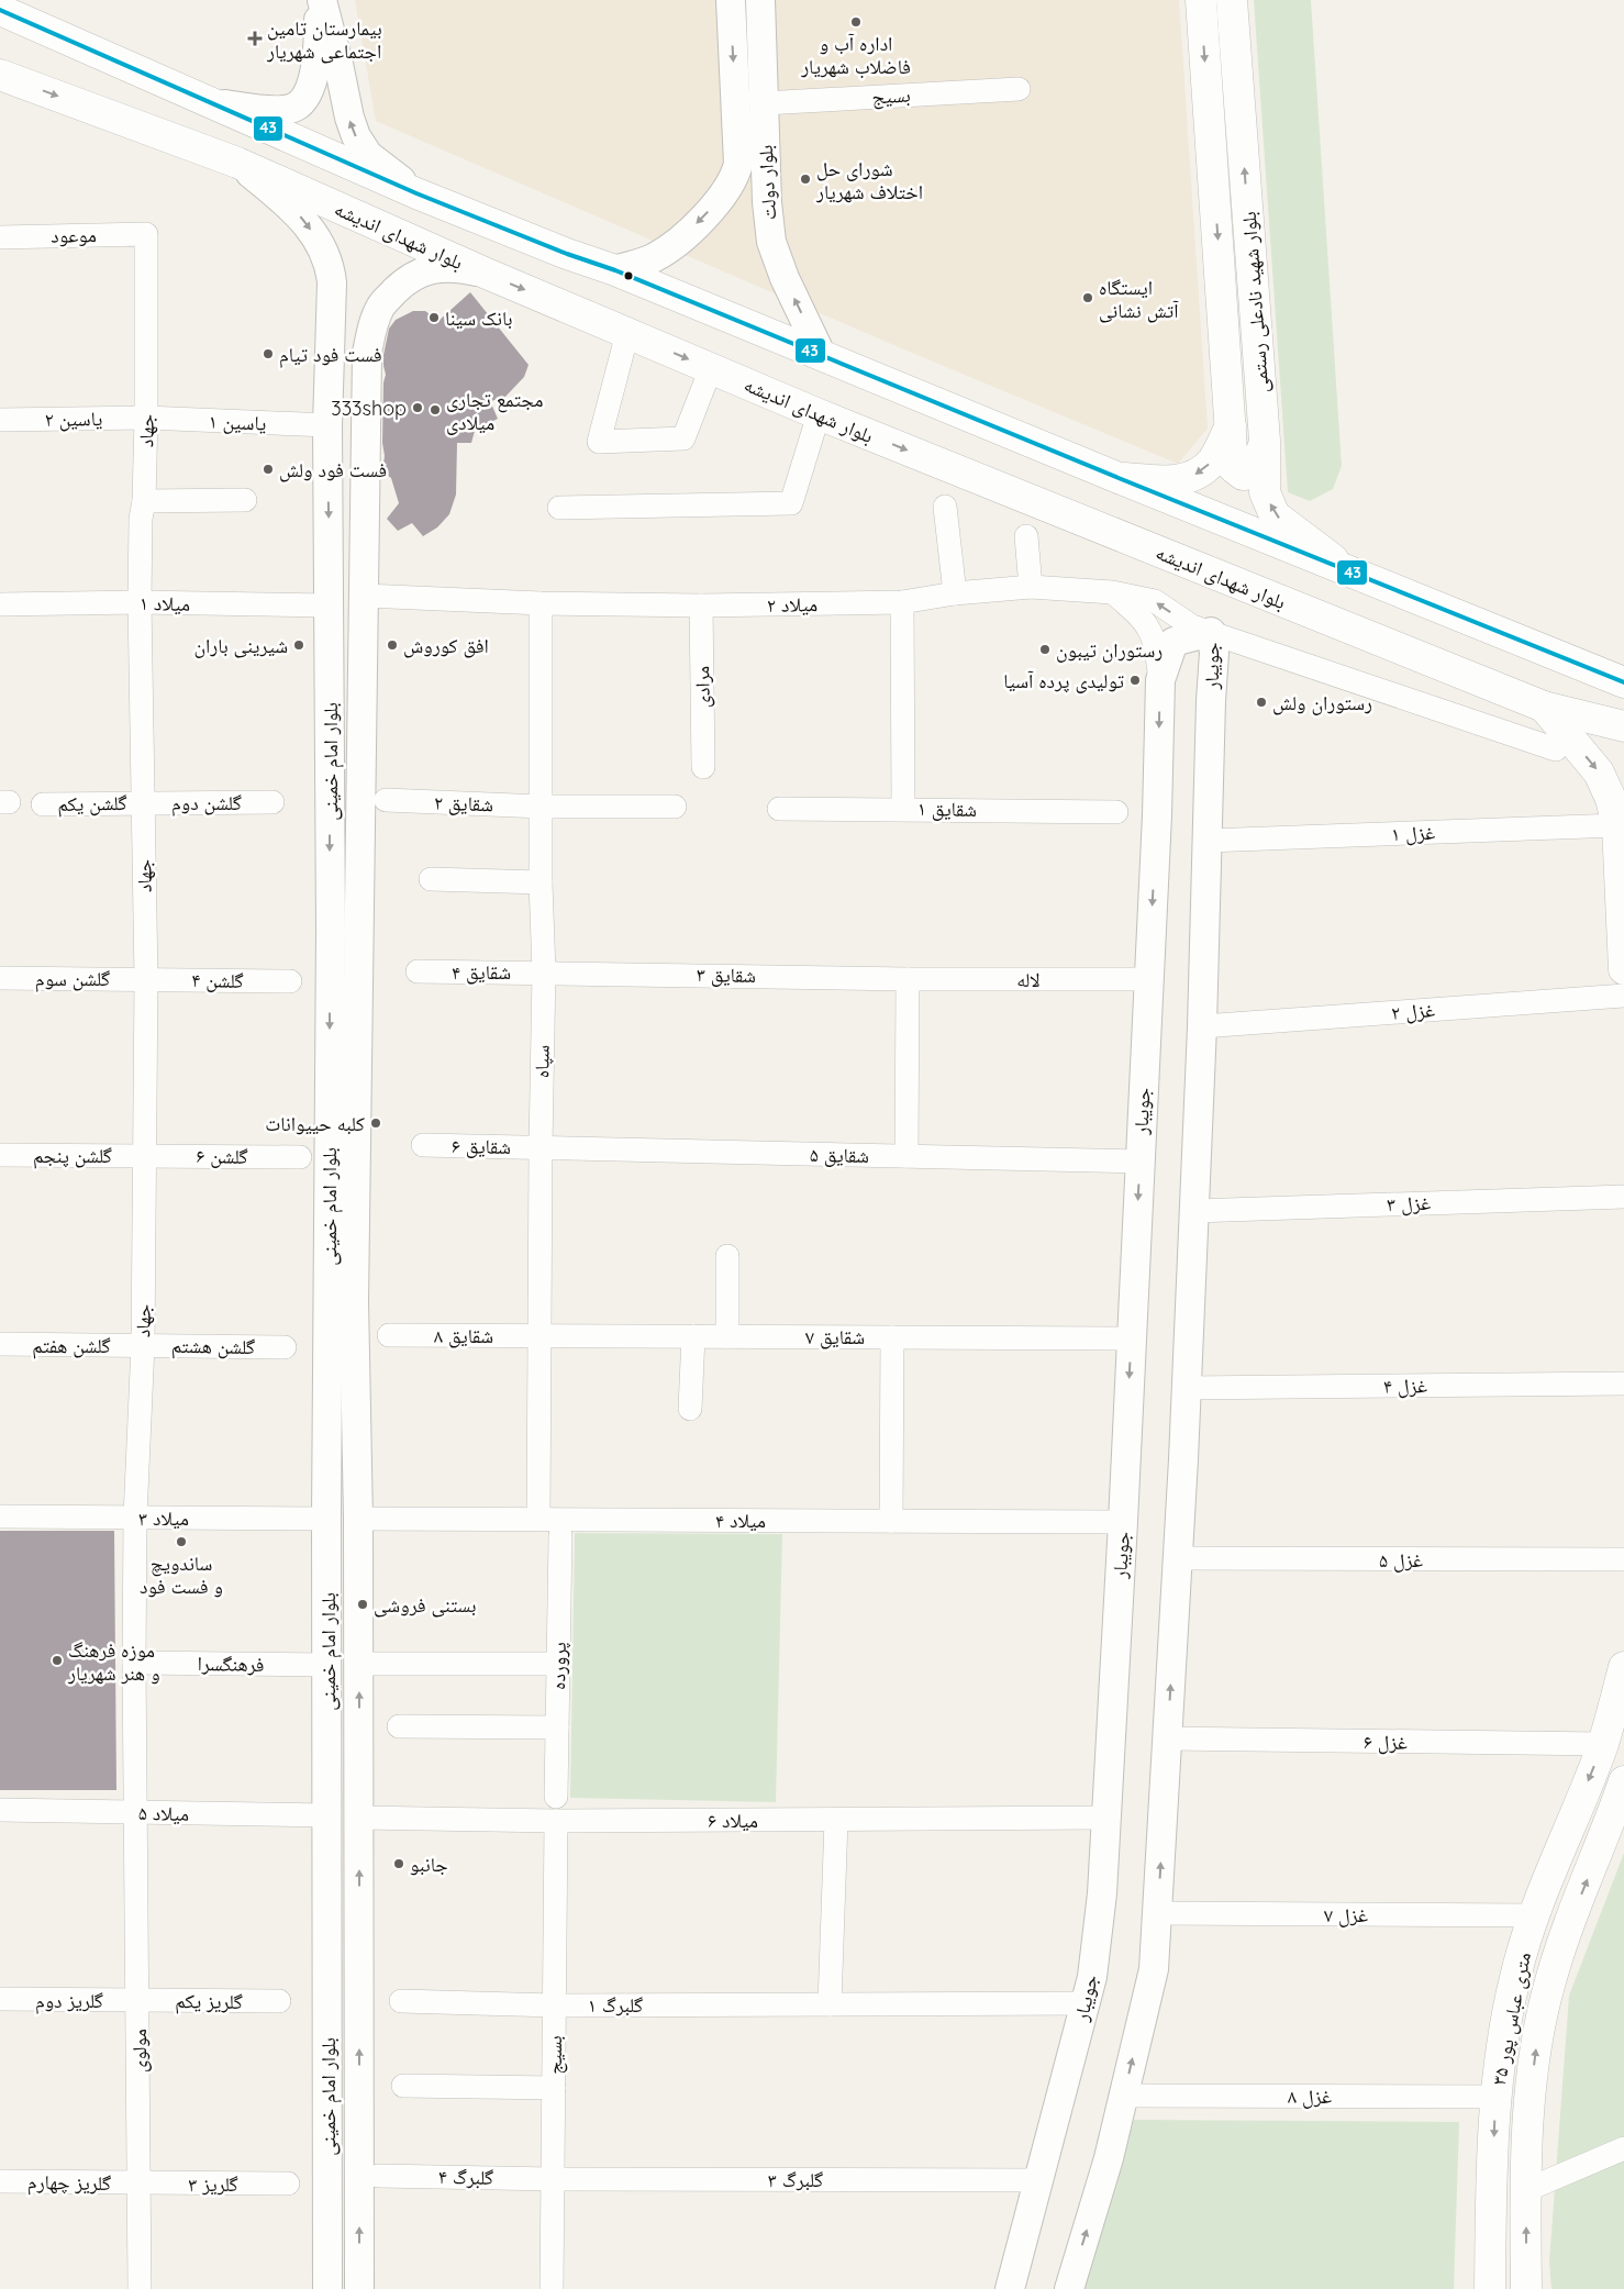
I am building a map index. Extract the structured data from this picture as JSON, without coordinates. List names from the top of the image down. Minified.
{"streets":{"main road":["بلوار شهدای اندیشه","بلوار شهید نادعلی رستمی","۳۵ متری عباس پور"],"street":["بسیج","بلوار دولت","موعود","یاسین ۲","یاسین ۱","جهاد","میلاد ۱","میلاد ۲","جویبار","مرادی","بلوار امام خمینی","گلشن دوم","گلشن یکم","شقایق ۲","شقایق ۱","غزل ۱","شقایق ۴","شقایق ۳","گلشن سوم","لاله","گلشن ۴","غزل ۲","سپاه","شقایق ۶","گلشن پنجم","شقایق ۵","گلشن ۶","غزل ۳","شقایق ۸","شقایق ۷","گلشن هفتم","گلشن هشتم","غزل ۴","میلاد ۳","میلاد ۴","غزل ۵","فرهنگسرا","پرورده","غزل ۶","میلاد ۵","میلاد ۶","غزل ۷","گلریز دوم","گلریز یکم","گلبرگ ۱","مولوی","غزل ۸","گلبرگ ۴","گلبرگ ۳","گلریز چهارم","گلریز ۳"]},"crossings":[["بسیج","بلوار دولت"],["بسیج","میلاد ۶"],["بسیج","گلبرگ ۱"],["بسیج","گلبرگ ۴"],["بسیج","گلبرگ ۳"],["موعود","جهاد"],["بلوار شهدای اندیشه","بلوار امام خمینی"],["یاسین ۲","یاسین ۱"],["یاسین ۲","جهاد"],["یاسین ۱","جهاد"],["یاسین ۱","بلوار امام خمینی"],["جهاد","میلاد ۱"],["جهاد","گلشن دوم"],["جهاد","گلشن یکم"],["جهاد","گلشن سوم"],["جهاد","گلشن ۴"],["جهاد","گلشن پنجم"],["جهاد","گلشن ۶"],["جهاد","گلشن هفتم"],["جهاد","گلشن هشتم"],["جهاد","میلاد ۳"],["میلاد ۱","بلوار امام خمینی"],["میلاد ۲","جویبار"],["میلاد ۲","مرادی"],["میلاد ۲","بلوار امام خمینی"],["میلاد ۲","سپاه"],["جویبار","غزل ۱"],["جویبار","لاله"],["جویبار","غزل ۲"],["جویبار","شقایق ۵"],["جویبار","غزل ۳"],["جویبار","شقایق ۷"],["جویبار","غزل ۴"],["جویبار","میلاد ۴"],["جویبار","غزل ۵"],["جویبار","غزل ۶"],["جویبار","میلاد ۶"],["جویبار","غزل ۷"],["جویبار","گلبرگ ۱"],["جویبار","غزل ۸"],["جویبار","گلبرگ ۳"],["بلوار امام خمینی","میلاد ۳"],["بلوار امام خمینی","میلاد ۴"],["بلوار امام خمینی","فرهنگسرا"],["بلوار امام خمینی","میلاد ۵"],["بلوار امام خمینی","میلاد ۶"],["گلشن دوم","گلشن یکم"],["شقایق ۲","سپاه"],["شقایق ۴","شقایق ۳"],["شقایق ۴","سپاه"],["شقایق ۳","لاله"],["شقایق ۳","سپاه"],["گلشن سوم","گلشن ۴"],["سپاه","شقایق ۶"],["سپاه","شقایق ۵"],["سپاه","شقایق ۸"],["سپاه","شقایق ۷"],["سپاه","میلاد ۴"],["شقایق ۶","شقایق ۵"],["گلشن پنجم","گلشن ۶"],["شقایق ۸","شقایق ۷"],["گلشن هفتم","گلشن هشتم"],["غزل ۶","۳۵ متری عباس پور"],["میلاد ۵","مولوی"],["غزل ۷","۳۵ متری عباس پور"],["گلریز دوم","گلریز یکم"],["گلریز دوم","مولوی"],["گلریز یکم","مولوی"],["۳۵ متری عباس پور","غزل ۸"],["مولوی","گلریز چهارم"],["مولوی","گلریز ۳"],["گلبرگ ۴","گلبرگ ۳"],["گلریز چهارم","گلریز ۳"]],"places":{"other":["اداره آب و فاضلاب شهریار","شورای حل اختلاف شهریار","ایستگاه آتش نشانی","بانک سینا","فست فود تیام","333shop","مجتمع تجاری میلادی","فست فود ولش","شیرینی باران","افق کوروش","رستوران تیبون","تولیدی پرده آسیا","رستوران ولش","کلبه حییوانات","ساندویچ و فست فود","بستنی فروشی","موزه فرهنگ و هنر شهریار","جانبو"],"health":["بیمارستان تامین اجتماعی شهریار"]},"lines":["transit line 43"]}
